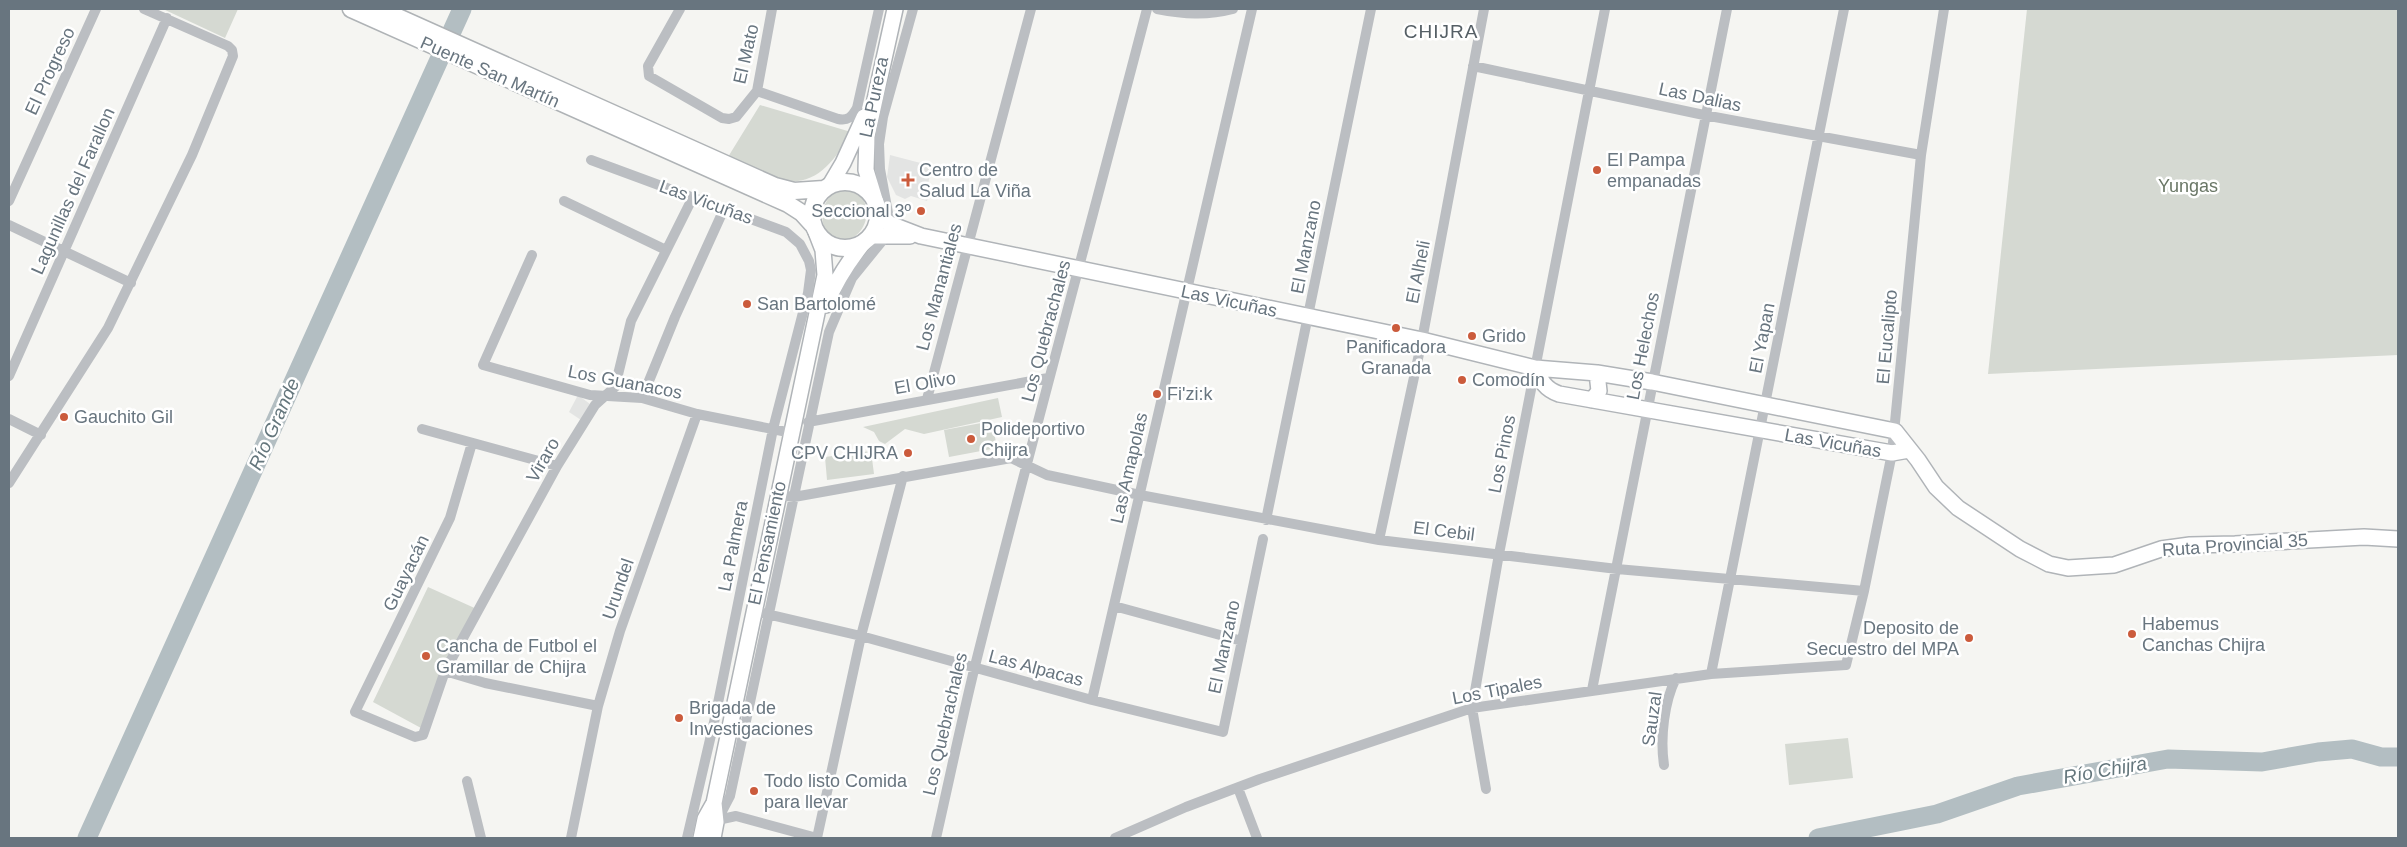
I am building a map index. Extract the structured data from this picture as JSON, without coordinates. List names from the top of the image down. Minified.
{"streets":{"main road":["Puente San Martín"],"street":["El Mato","El Progreso","La Pureza","Las Dalias","Lagunillas del Farallon","Las Vicuñas","El Manzano","El Alheli","Los Manantiales","Los Quebrachales","El Eucalipto","El Yapan","Los Helechos","Los Guanacos","El Olivo","Los Pinos","Viraro","Las Amapolas","El Cebil","El Pensamiento","Ruta Provincial 35","La Palmera","Guayacán","Urundel","Las Alpacas","Los Tipales","Sauzal"]},"crossings":[["La Pureza","Las Vicuñas"],["La Pureza","El Pensamiento"],["Las Dalias","El Alheli"],["Las Dalias","El Eucalipto"],["Las Dalias","El Yapan"],["Las Dalias","Los Helechos"],["Las Dalias","Los Pinos"],["Las Vicuñas","El Manzano"],["Las Vicuñas","El Alheli"],["Las Vicuñas","Los Manantiales"],["Las Vicuñas","Los Quebrachales"],["Las Vicuñas","El Eucalipto"],["Las Vicuñas","El Yapan"],["Las Vicuñas","Los Helechos"],["Las Vicuñas","Los Pinos"],["Las Vicuñas","Viraro"],["Las Vicuñas","Las Amapolas"],["Las Vicuñas","El Pensamiento"],["Las Vicuñas","Ruta Provincial 35"],["Las Vicuñas","La Palmera"],["El Manzano","El Cebil"],["El Manzano","Las Alpacas"],["El Alheli","El Cebil"],["Los Manantiales","El Olivo"],["Los Quebrachales","El Olivo"],["Los Quebrachales","El Cebil"],["Los Quebrachales","Las Alpacas"],["El Eucalipto","El Cebil"],["El Eucalipto","Los Tipales"],["El Yapan","El Cebil"],["El Yapan","Los Tipales"],["Los Helechos","El Cebil"],["Los Helechos","Los Tipales"],["Los Guanacos","Viraro"],["Los Guanacos","La Palmera"],["Los Guanacos","Urundel"],["El Olivo","El Pensamiento"],["Los Pinos","El Cebil"],["Los Pinos","Los Tipales"],["Viraro","Guayacán"],["Las Amapolas","El Cebil"],["Las Amapolas","Las Alpacas"],["El Cebil","El Pensamiento"],["El Pensamiento","Las Alpacas"],["Los Tipales","Sauzal"]],"districts":["CHIJRA"],"water":["Río Grande","Río Chijra"],"parks":["Yungas"],"places":{"other":["El Pampa empanadas","Seccional 3º","San Bartolomé","Panificadora Granada","Grido","Comodín","Fi'zi:k","Gauchito Gil","Polideportivo Chijra","CPV CHIJRA","Habemus Canchas Chijra","Deposito de Secuestro del MPA","Cancha de Futbol el Gramillar de Chijra","Brigada de Investigaciones","Todo listo Comida para llevar"],"health":["Centro de Salud La Viña"]}}
